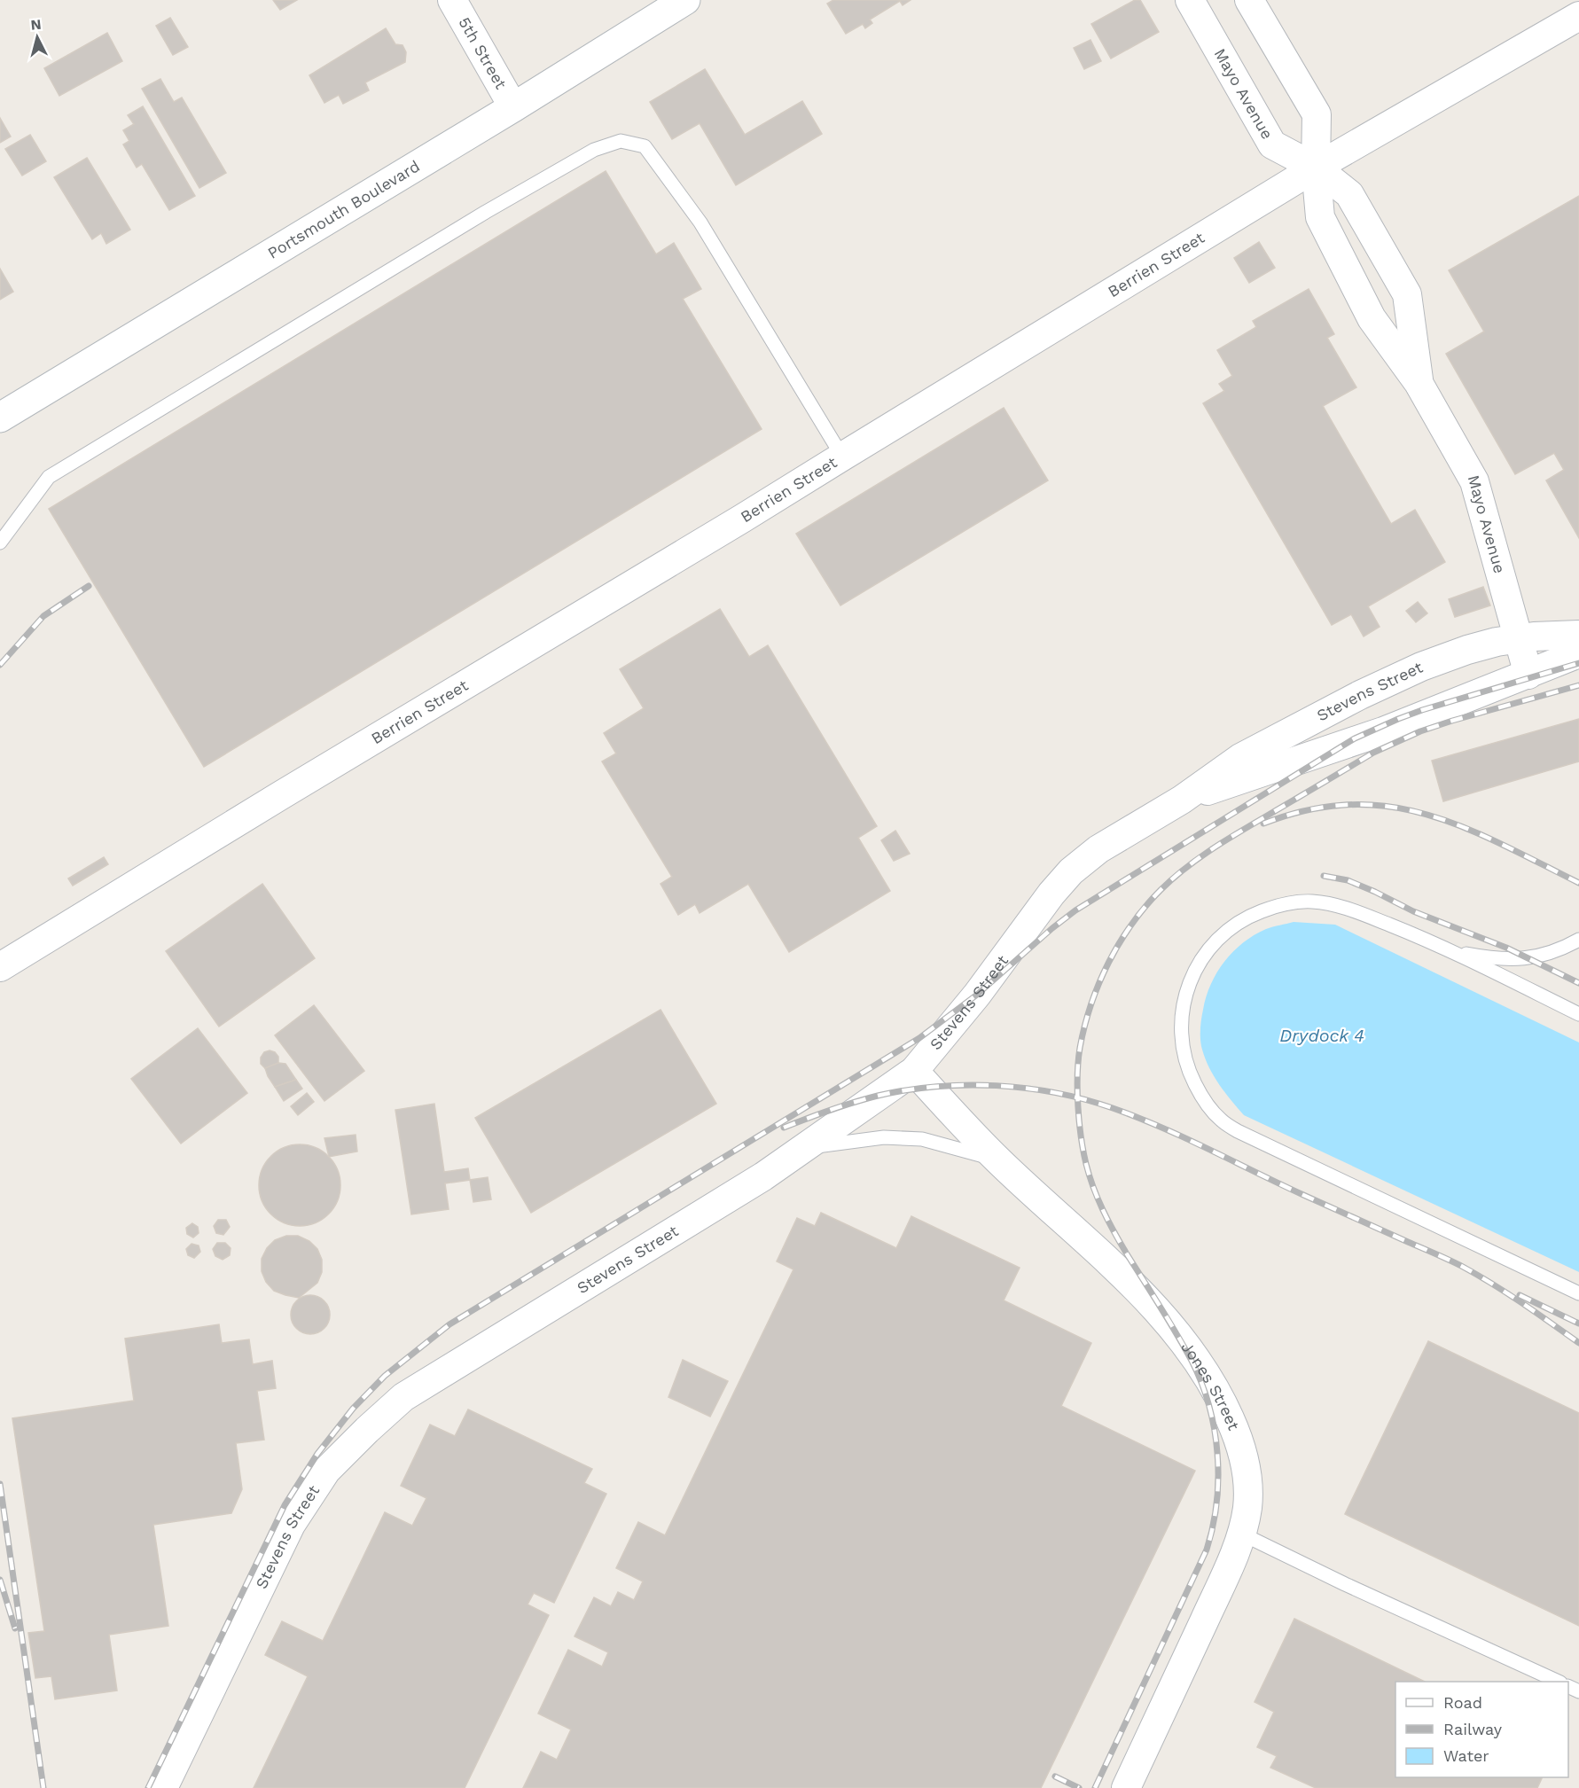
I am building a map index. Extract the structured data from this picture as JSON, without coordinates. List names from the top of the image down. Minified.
{"streets":{"main road":["Portsmouth Boulevard"],"street":["5th Street","Mayo Avenue","Berrien Street","Stevens Street","Jones Street"]},"crossings":[["5th Street","Portsmouth Boulevard"],["Mayo Avenue","Berrien Street"],["Mayo Avenue","Stevens Street"],["Stevens Street","Jones Street"]],"water":["Drydock 4"],"legend":["Road","Railway","Water"],"north":"top"}
